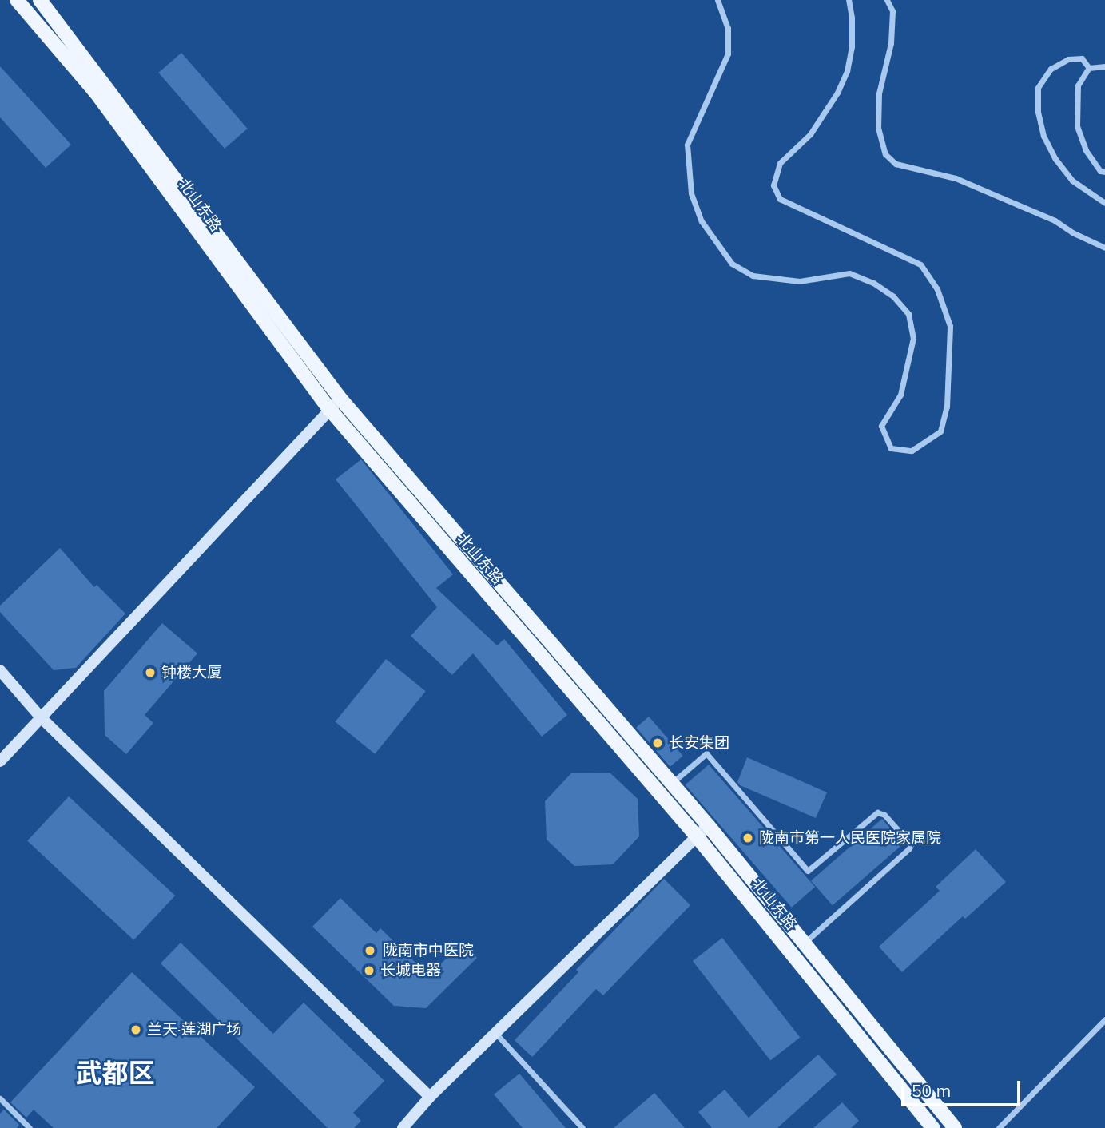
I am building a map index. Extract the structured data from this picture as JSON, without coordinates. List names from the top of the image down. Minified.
{"streets":{"main road":["北山东路"]},"districts":["武都区"],"places":["钟楼大厦","长安集团","陇南市第一人民医院家属院","陇南市中医院","长城电器","兰天·莲湖广场"],"scale_bar":"50 m"}
